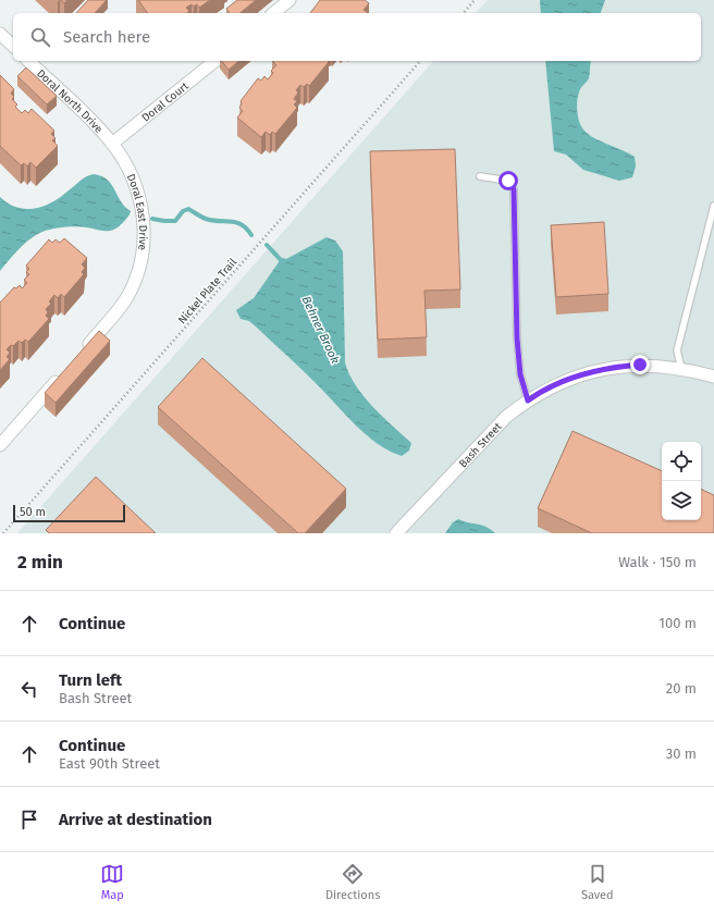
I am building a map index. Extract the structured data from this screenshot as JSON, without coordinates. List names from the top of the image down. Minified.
{"streets":{"street":["Doral North Drive","Doral Court","Doral East Drive","Bash Street"],"path":["Nickel Plate Trail"]},"crossings":[["Doral North Drive","Doral Court"],["Doral North Drive","Doral East Drive"],["Doral Court","Doral East Drive"]],"water":["Behner Brook"],"scale_bar":"50 m","page":{"search":"Search here","scale":"50 m","heading":["2 min","Walk · 150 m"],"list":[["Continue","100 m"],["Turn left","Bash Street","20 m"],["Continue","East 90th Street","30 m"],"Arrive at destination"],"nav":["Map","Directions","Saved"]}}
